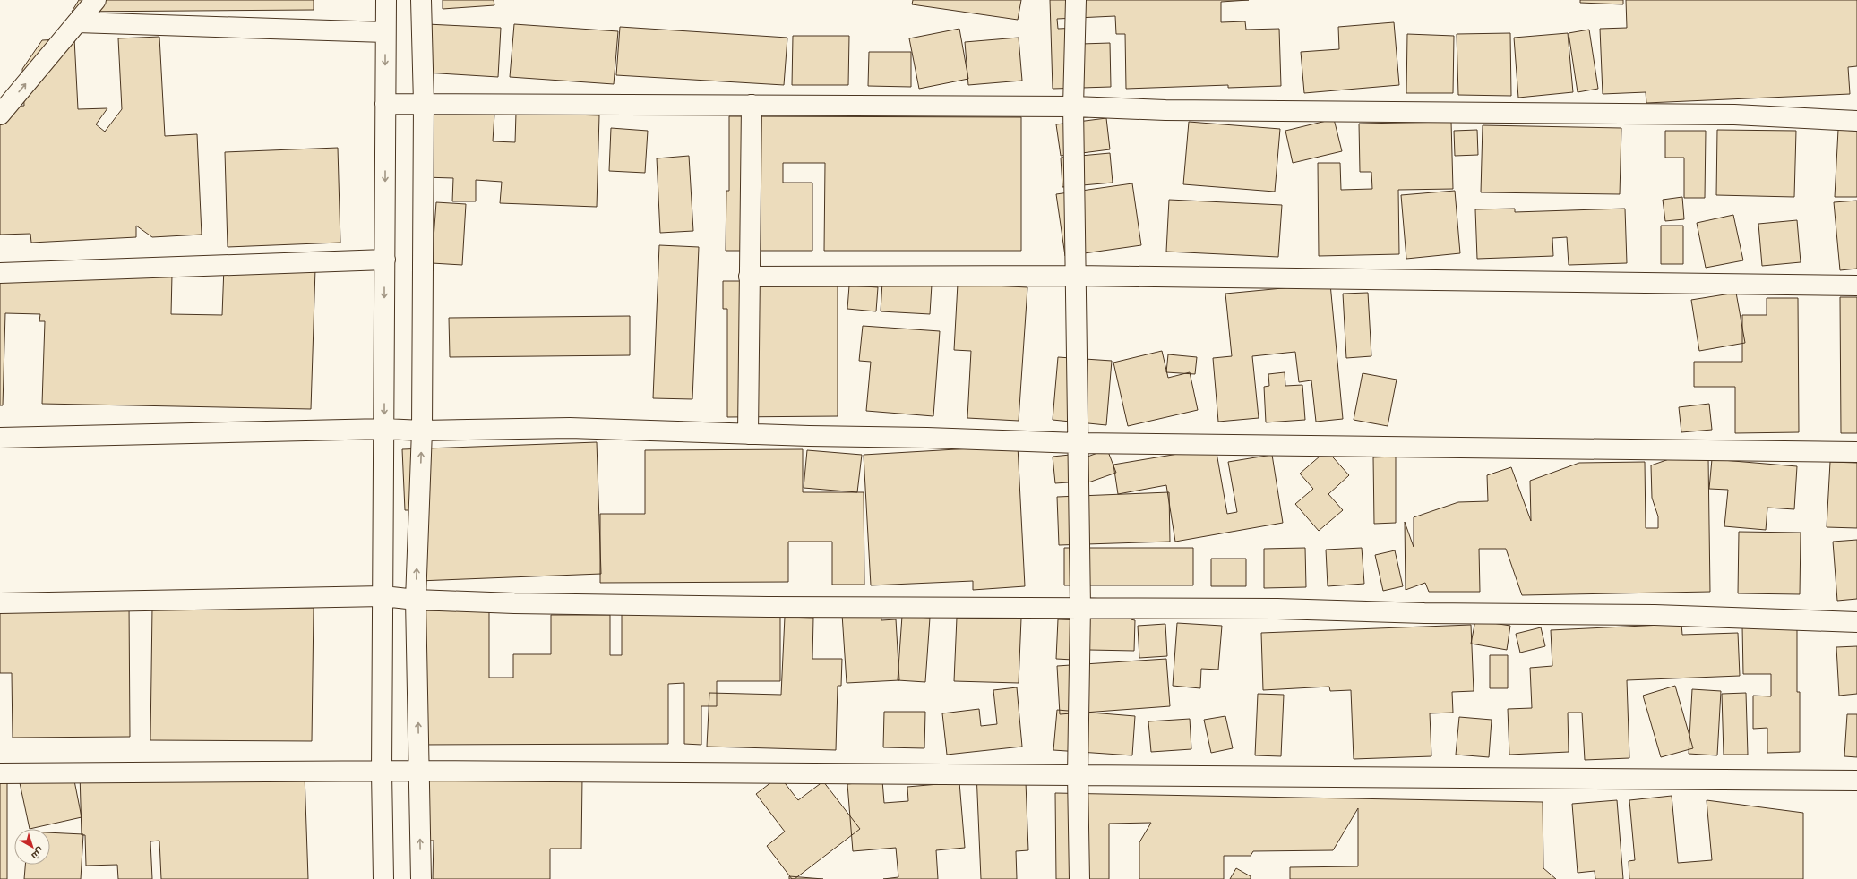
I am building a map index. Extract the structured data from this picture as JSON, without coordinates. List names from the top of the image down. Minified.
{"north":"bottom right"}
